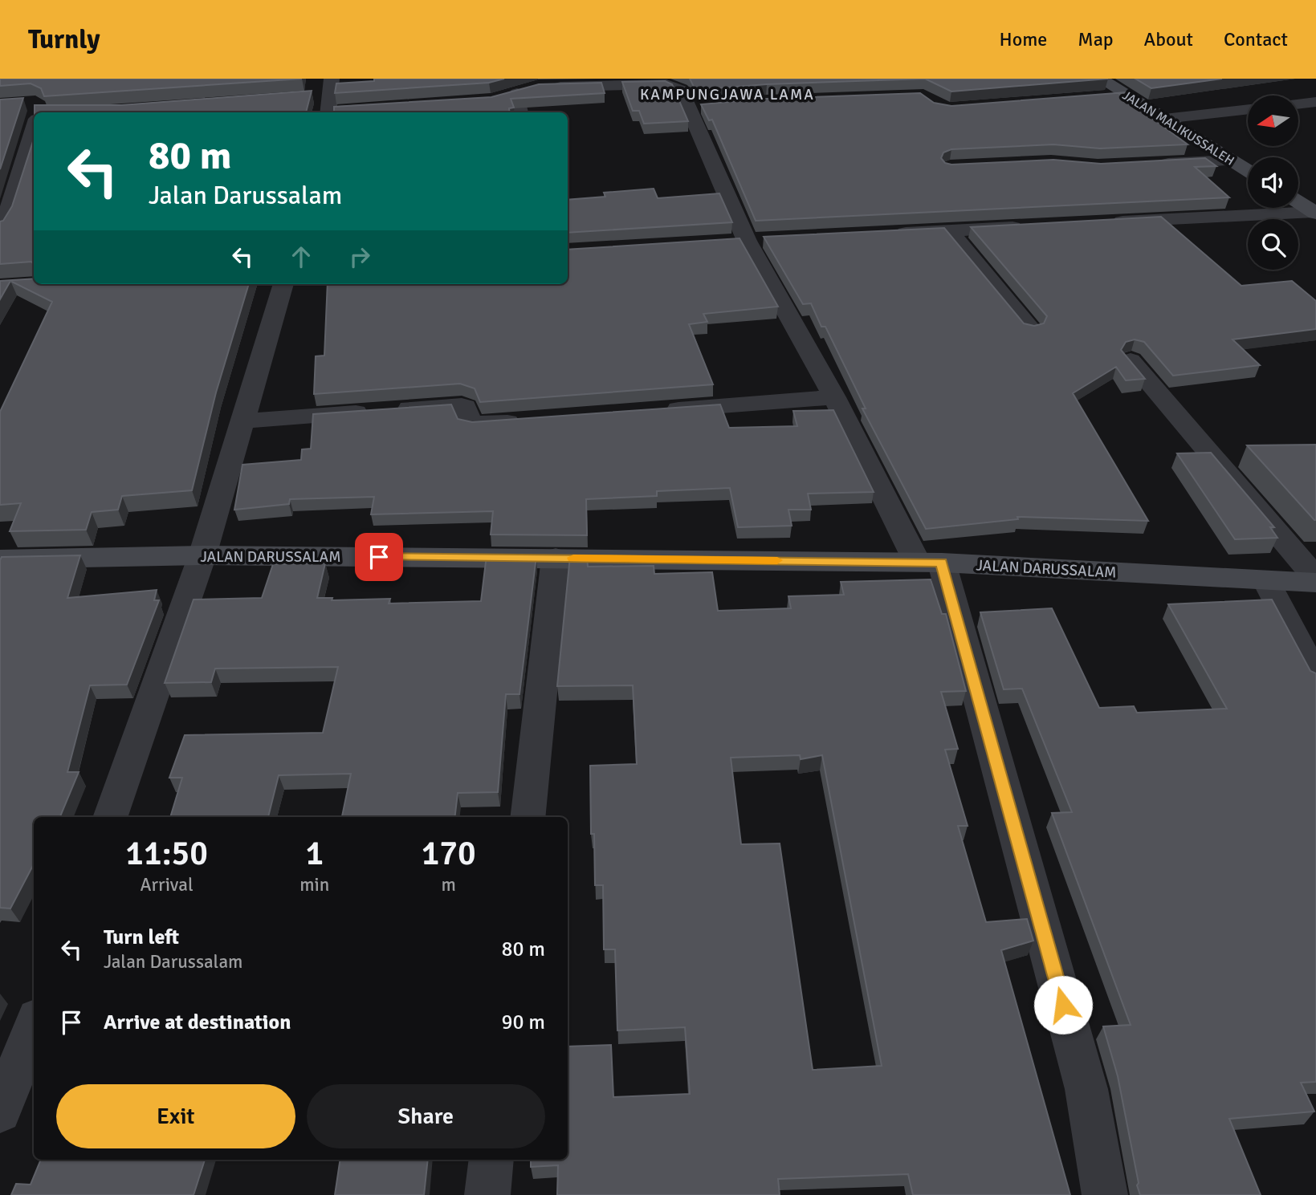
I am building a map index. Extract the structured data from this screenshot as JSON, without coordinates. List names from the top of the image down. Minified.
{"streets":{"street":["JALAN MALIKUSSALEH","JALAN DARUSSALAM"]},"districts":["KAMPUNGJAWA LAMA"],"north":"left","page":{"header":"Turnly","nav":["Home","Map","About","Contact"],"turn":["80 m","Jalan Darussalam"],"eta":["11:50","Arrival","1","min","170","m"],"list":[{"name":"Turn left","note":"Jalan Darussalam","value":"80 m"},{"name":"Arrive at destination","value":"90 m"}],"buttons":["Exit","Share"]}}
